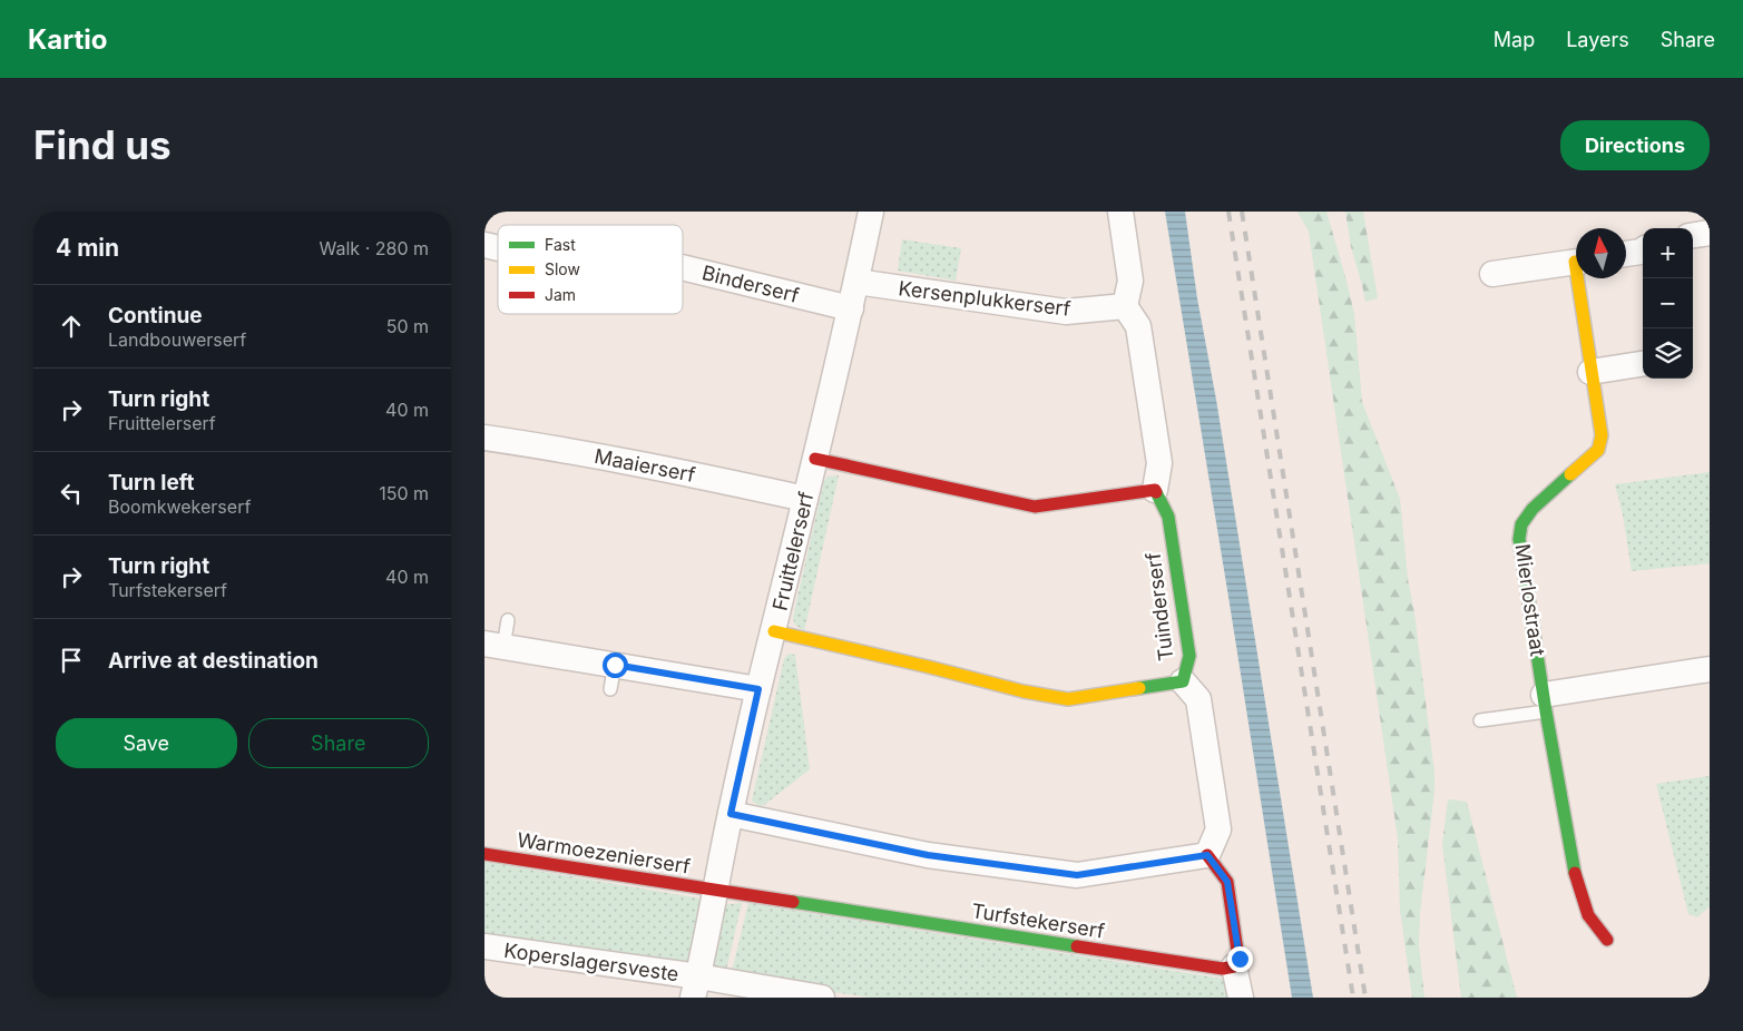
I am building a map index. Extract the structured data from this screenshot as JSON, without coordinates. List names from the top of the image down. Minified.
{"streets":{"street":["Binderserf","Kersenplukkerserf","Maaierserf","Fruittelerserf","Mierlostraat","Tuinderserf","Warmoezenierserf","Turfstekerserf","Koperslagersveste"]},"crossings":[["Binderserf","Fruittelerserf"],["Kersenplukkerserf","Fruittelerserf"],["Maaierserf","Fruittelerserf"],["Fruittelerserf","Tuinderserf"],["Fruittelerserf","Warmoezenierserf"],["Fruittelerserf","Turfstekerserf"],["Fruittelerserf","Koperslagersveste"],["Warmoezenierserf","Turfstekerserf"]],"legend":["Fast","Slow","Jam"],"north":"top","page":{"header":"Kartio","nav":["Map","Layers","Share"],"buttons":["Directions",["Save","Share"]],"title":"Find us","heading":["4 min","Walk · 280 m"],"map_buttons":["+","−"],"list":[["Continue","Landbouwerserf","50 m"],["Turn right","Fruittelerserf","40 m"],["Turn left","Boomkwekerserf","150 m"],["Turn right","Turfstekerserf","40 m"],"Arrive at destination"]}}
